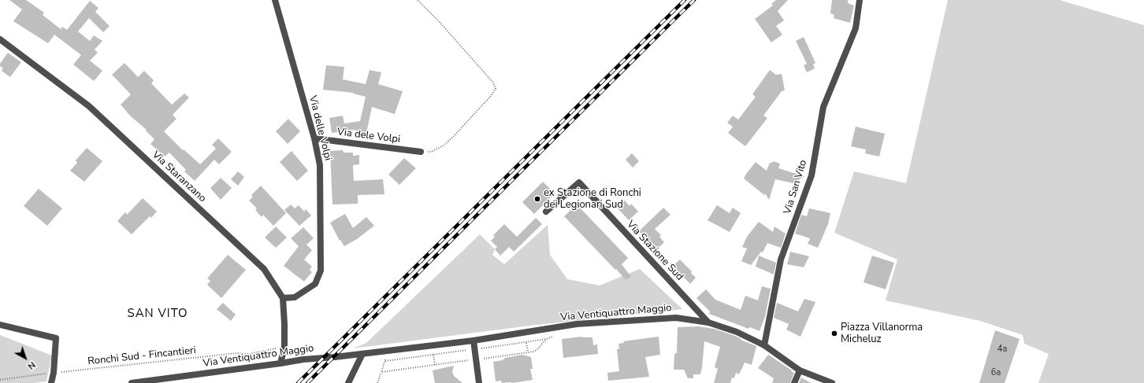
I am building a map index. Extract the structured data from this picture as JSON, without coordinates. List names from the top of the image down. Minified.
{"streets":{"street":["Via delle Volpi","Via dele Volpi","Via Staranzano","Via San Vito","Via Stazione Sud","Via Ventiquattro Maggio"],"path":["Ronchi Sud - Fincantieri"]},"crossings":[["Via delle Volpi","Via dele Volpi"],["Via delle Volpi","Via Staranzano"],["Via Staranzano","Via Ventiquattro Maggio"],["Via Staranzano","Ronchi Sud - Fincantieri"],["Via San Vito","Via Ventiquattro Maggio"],["Via Stazione Sud","Via Ventiquattro Maggio"]],"districts":["SAN VITO"],"places":["ex Stazione di Ronchi dei Legionari Sud","Piazza Villanorma Micheluz"],"house_numbers":["4a","6a"],"north":"bottom right"}
